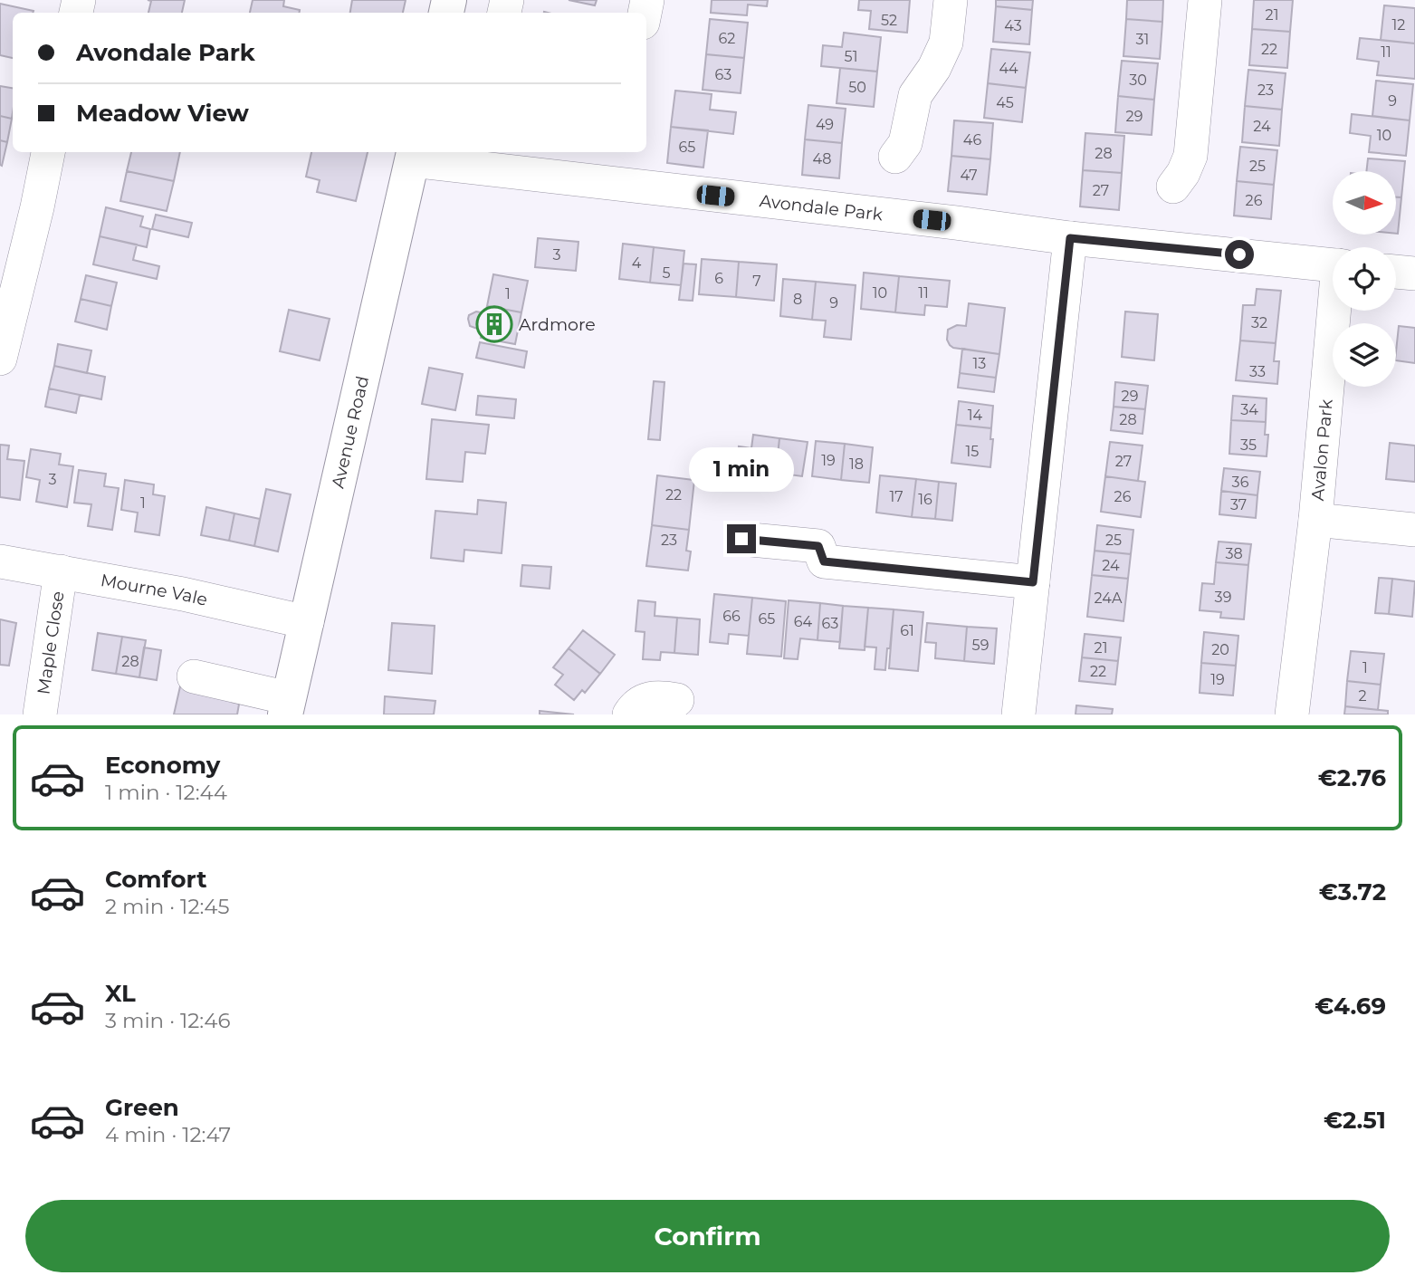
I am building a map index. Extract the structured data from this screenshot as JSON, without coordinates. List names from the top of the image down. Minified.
{"streets":{"main road":["Avenue Road"],"street":["Avondale Park","Avalon Park","Mourne Vale","Maple Close"]},"crossings":[["Avondale Park","Avenue Road"],["Avenue Road","Mourne Vale"],["Mourne Vale","Maple Close"]],"places":{"building":["Ardmore"]},"house_numbers":["21","52","12","43","62","31","22","11","51","44","63","30","50","23","9","45","29","49","24","10","46","65","28","48","25","47","27","26","3","4","5","6","7","10","11","1","8","9","32","13","33","29","34","14","28","35","15","19","27","18","3","36","22","17","26","16","1","37","23","25","38","24","39","24A","66","65","64","63","61","59","21","20","28","1","22","19","2"],"north":"right","page":{"banner":["Avondale Park","Meadow View"],"bubble":"1 min","list":[{"name":"Economy","note":"1 min · 12:44","value":"€2.76"},{"name":"Comfort","note":"2 min · 12:45","value":"€3.72"},{"name":"XL","note":"3 min · 12:46","value":"€4.69"},{"name":"Green","note":"4 min · 12:47","value":"€2.51"}],"buttons":"Confirm"}}
